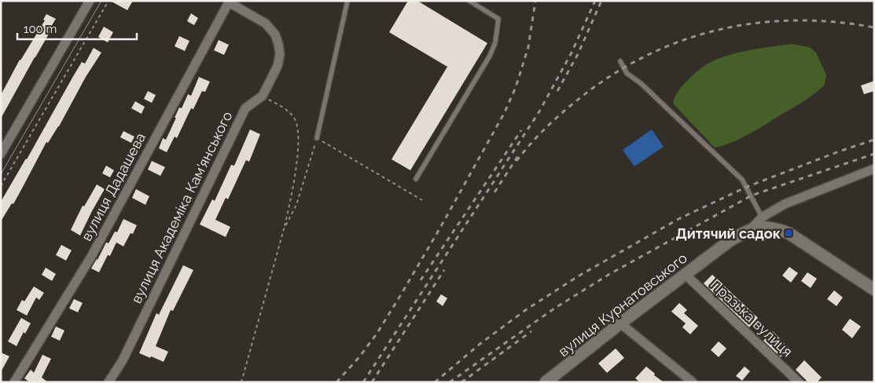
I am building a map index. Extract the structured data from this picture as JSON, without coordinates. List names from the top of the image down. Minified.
{"streets":{"street":["вулиця Дадашева","вулиця Академіка Кам'янського","вулиця Курнатовського","Празька вулиця"]},"crossings":[["вулиця Дадашева","вулиця Академіка Кам'янського"],["вулиця Курнатовського","Празька вулиця"]],"places":{"transit":["Дитячий садок"]},"scale_bar":"100 m"}
